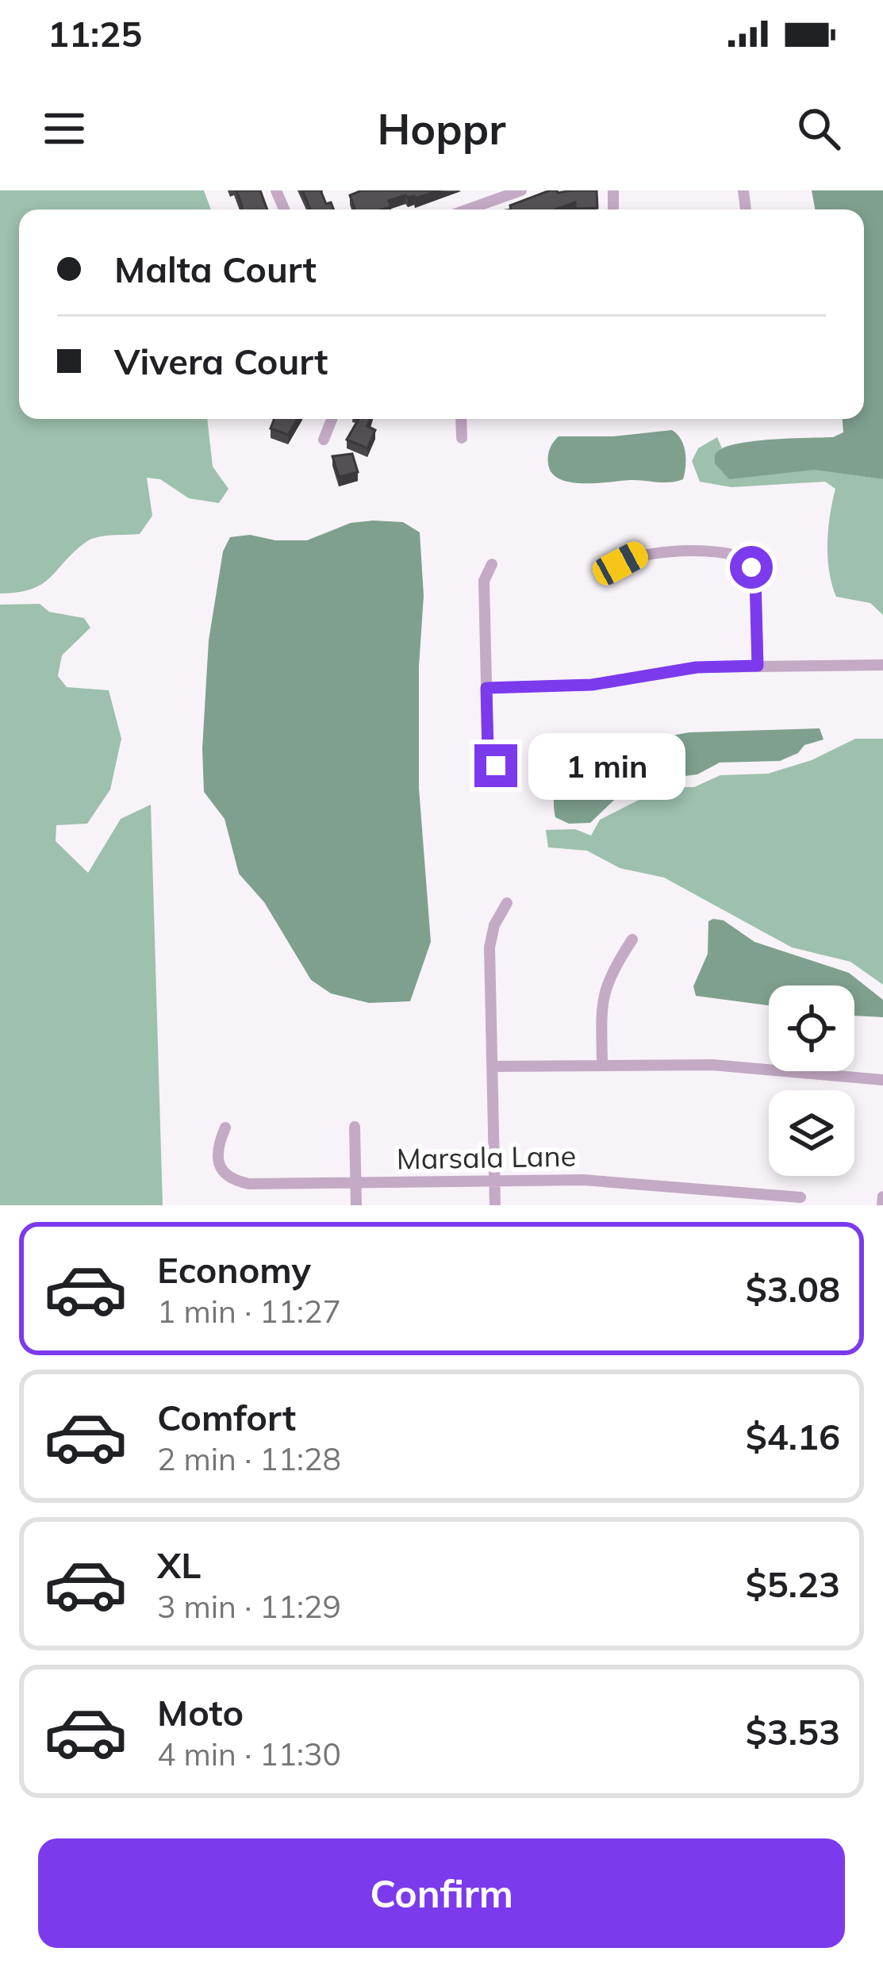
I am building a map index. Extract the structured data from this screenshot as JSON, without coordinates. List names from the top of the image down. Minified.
{"streets":{"street":["Marsala Lane"]},"page":{"status":"11:25","header":"Hoppr","banner":["Malta Court","Vivera Court"],"bubble":"1 min","list":[{"name":"Economy","note":"1 min · 11:27","value":"$3.08"},{"name":"Comfort","note":"2 min · 11:28","value":"$4.16"},{"name":"XL","note":"3 min · 11:29","value":"$5.23"},{"name":"Moto","note":"4 min · 11:30","value":"$3.53"}],"buttons":"Confirm"}}
